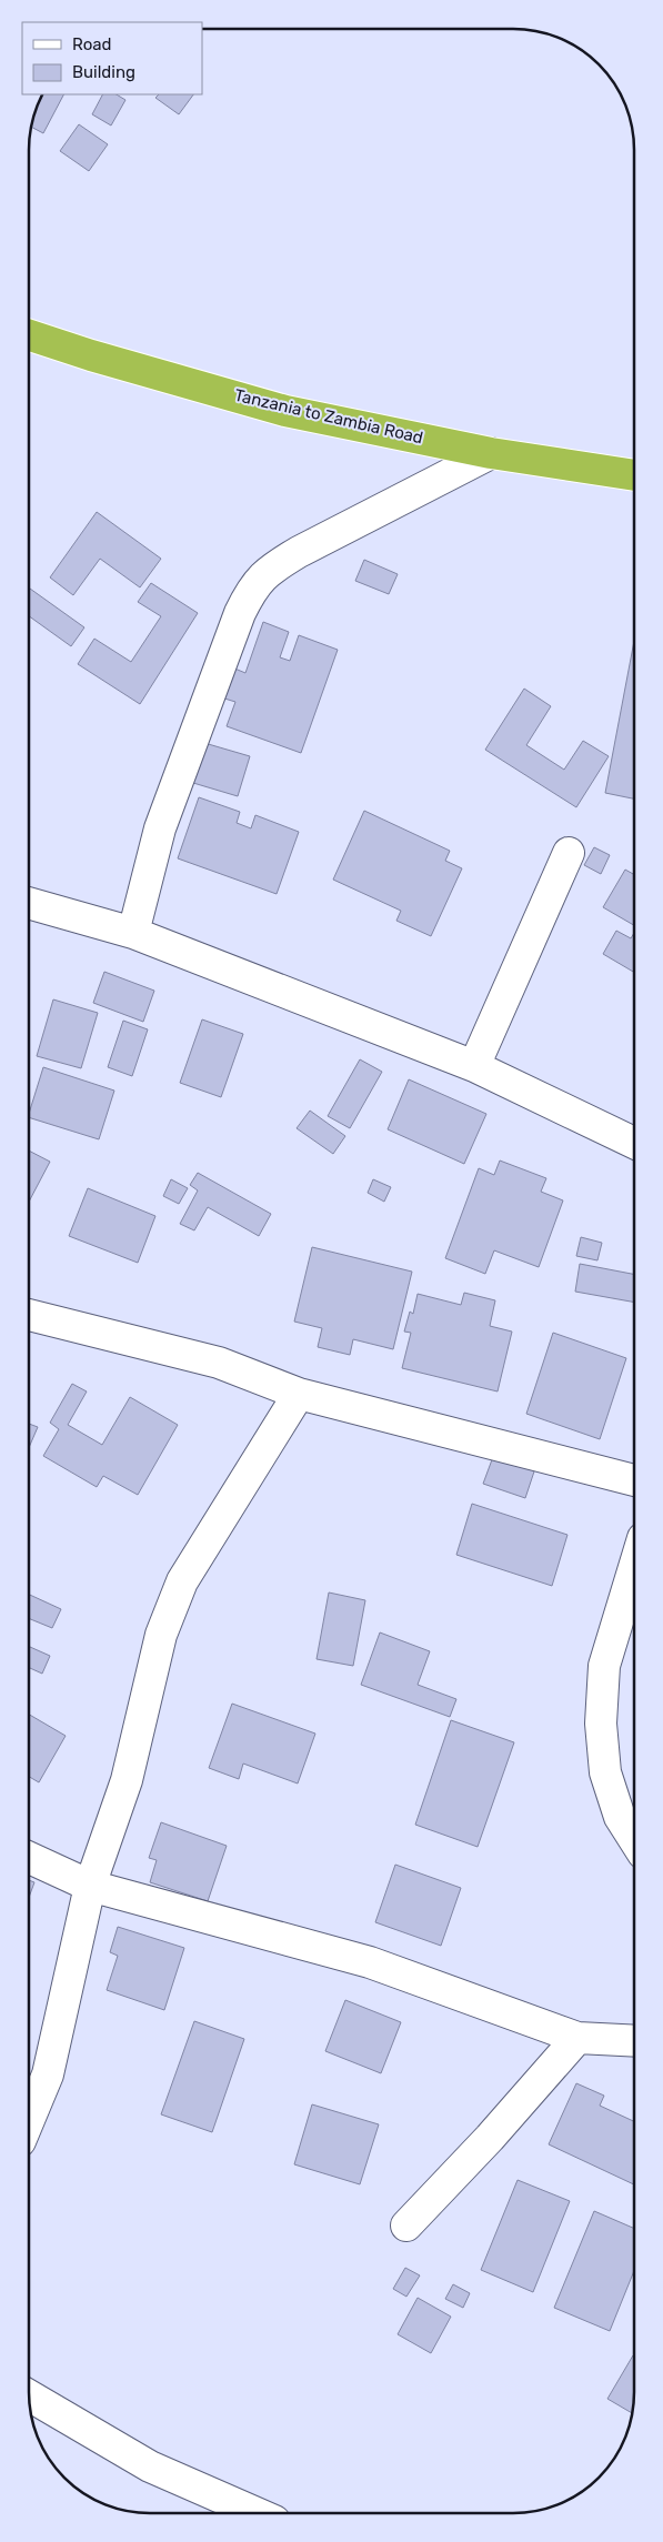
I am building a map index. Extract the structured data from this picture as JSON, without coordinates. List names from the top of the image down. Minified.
{"streets":{"highway":["Tanzania to Zambia Road"]},"legend":["Road","Building"]}
